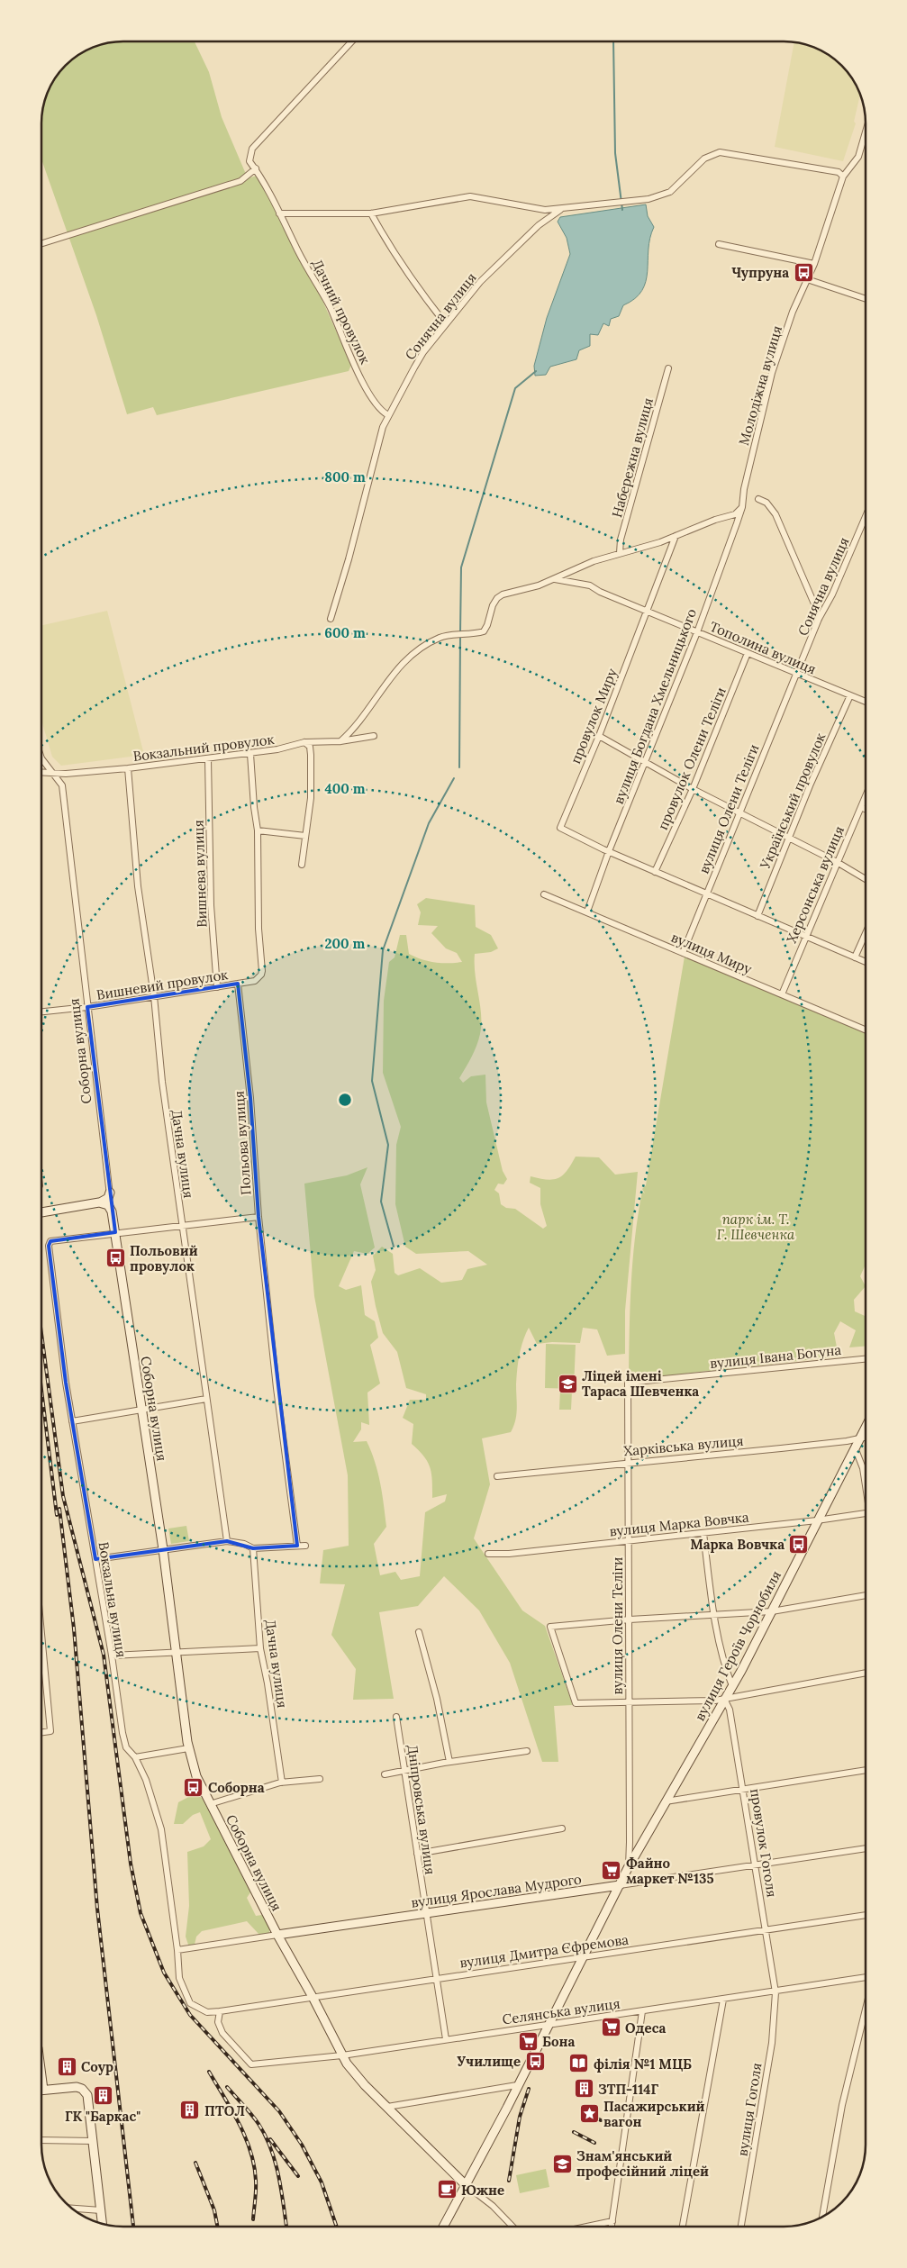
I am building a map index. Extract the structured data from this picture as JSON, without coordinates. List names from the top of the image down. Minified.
{"streets":{"street":["Дачний провулок","Сонячна вулиця","Молодіжна вулиця","Набережна вулиця","Тополина вулиця","вулиця Богдана Хмельницького","провулок Миру","Вокзальний провулок","провулок Олени Теліги","Український провулок","вулиця Олени Теліги","Вишнева вулиця","Херсонська вулиця","вулиця Миру","Вишневий провулок","Соборна вулиця","Польова вулиця","Дачна вулиця","вулиця Івана Богуна","Харківська вулиця","вулиця Марка Вовчка","Вокзальна вулиця","вулиця Героїв Чорнобиля","Дніпровська вулиця","провулок Гоголя","вулиця Ярослава Мудрого","вулиця Дмитра Єфремова","Селянська вулиця","вулиця Гоголя"]},"crossings":[["Дачний провулок","Сонячна вулиця"],["Сонячна вулиця","Тополина вулиця"],["Сонячна вулиця","вулиця Олени Теліги"],["Молодіжна вулиця","вулиця Богдана Хмельницького"],["Тополина вулиця","вулиця Богдана Хмельницького"],["Тополина вулиця","провулок Миру"],["Тополина вулиця","провулок Олени Теліги"],["Тополина вулиця","Український провулок"],["Тополина вулиця","вулиця Олени Теліги"],["вулиця Богдана Хмельницького","провулок Миру"],["вулиця Богдана Хмельницького","вулиця Миру"],["Вокзальний провулок","Вишнева вулиця"],["Вокзальний провулок","Соборна вулиця"],["Вокзальний провулок","Дачна вулиця"],["вулиця Олени Теліги","вулиця Миру"],["вулиця Олени Теліги","вулиця Івана Богуна"],["вулиця Олени Теліги","Харківська вулиця"],["вулиця Олени Теліги","вулиця Марка Вовчка"],["вулиця Олени Теліги","вулиця Героїв Чорнобиля"],["Вишнева вулиця","Вишневий провулок"],["Херсонська вулиця","вулиця Миру"],["Вишневий провулок","Соборна вулиця"],["Вишневий провулок","Польова вулиця"],["Вишневий провулок","Дачна вулиця"],["Соборна вулиця","Вокзальна вулиця"],["Соборна вулиця","вулиця Ярослава Мудрого"],["Соборна вулиця","вулиця Дмитра Єфремова"],["Соборна вулиця","Селянська вулиця"],["Харківська вулиця","вулиця Героїв Чорнобиля"],["вулиця Марка Вовчка","вулиця Героїв Чорнобиля"],["Вокзальна вулиця","вулиця Ярослава Мудрого"],["Вокзальна вулиця","вулиця Дмитра Єфремова"],["Вокзальна вулиця","Селянська вулиця"],["вулиця Героїв Чорнобиля","провулок Гоголя"],["вулиця Героїв Чорнобиля","вулиця Ярослава Мудрого"],["Дніпровська вулиця","вулиця Ярослава Мудрого"],["Дніпровська вулиця","вулиця Дмитра Єфремова"],["Дніпровська вулиця","Селянська вулиця"],["провулок Гоголя","вулиця Ярослава Мудрого"],["провулок Гоголя","вулиця Дмитра Єфремова"],["провулок Гоголя","Селянська вулиця"],["провулок Гоголя","вулиця Гоголя"],["вулиця Дмитра Єфремова","Селянська вулиця"],["Селянська вулиця","вулиця Гоголя"]],"parks":["парк ім. Т. Г. Шевченка"],"places":{"bus stop":["Чупруна","Польовий провулок","Марка Вовчка","Соборна","Училище"],"school or university":["Ліцей імені Тараса Шевченка","Знам'янський професійний ліцей"],"supermarket":["Файно маркет №135","Одеса","Бона"],"library":["філія №1 МЦБ"],"building":["Соур","ЗТП-114Г","ГК \"Баркас\"","ПТОЛ"],"place":["Пасажирський вагон"],"cafe":["Южне"]},"rings":["800 m","600 m","400 m","200 m"]}
